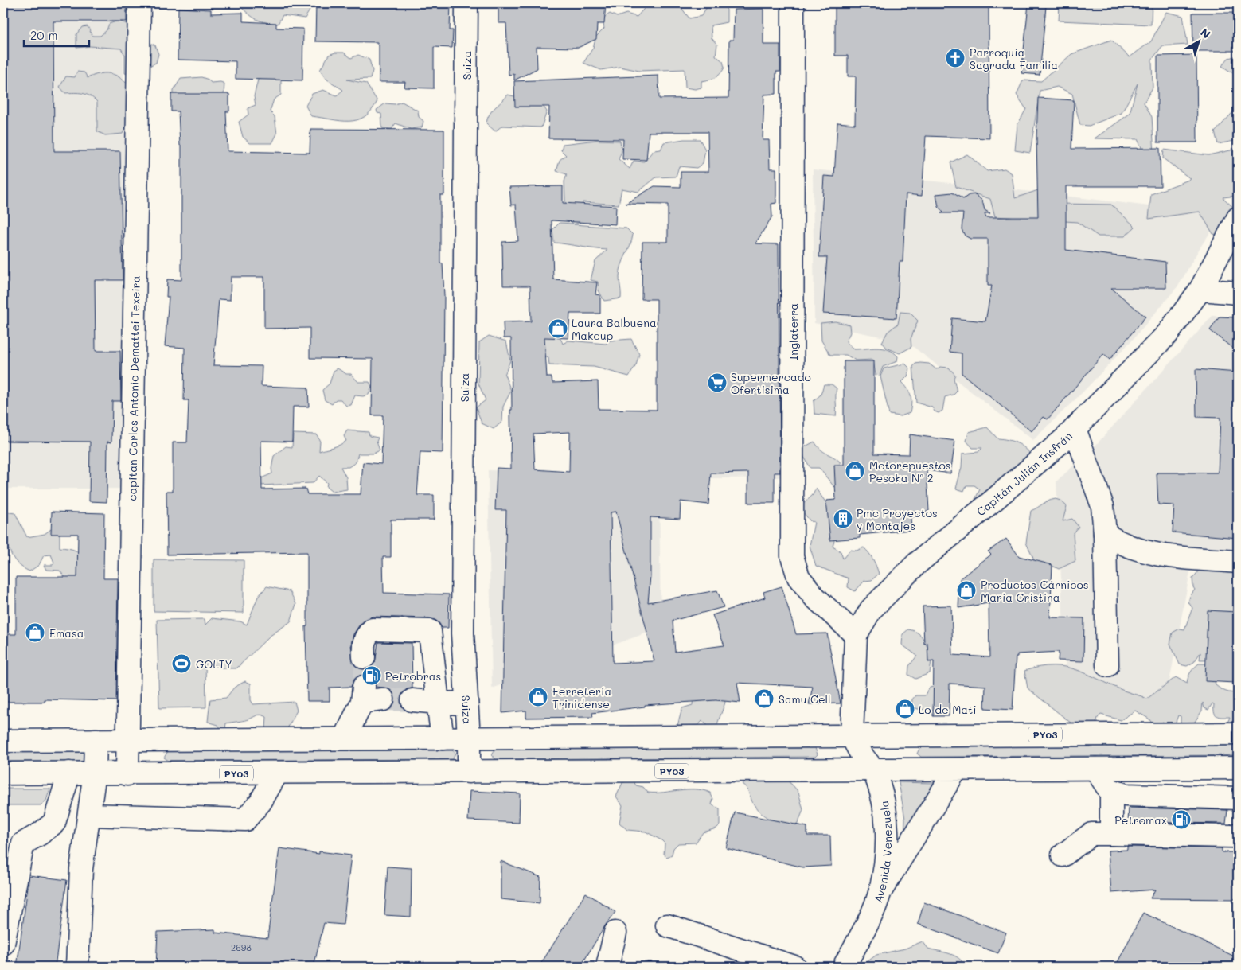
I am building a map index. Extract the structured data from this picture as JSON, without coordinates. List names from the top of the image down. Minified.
{"streets":{"main road":["Suiza","Inglaterra","capitan Carlos Antonio Demattei Texeira","Capitán Julián Insfrán","PY03","Avenida Venezuela"]},"crossings":[["Suiza","PY03"],["Inglaterra","Capitán Julián Insfrán"],["capitan Carlos Antonio Demattei Texeira","PY03"],["Capitán Julián Insfrán","PY03"],["Capitán Julián Insfrán","Avenida Venezuela"],["PY03","Avenida Venezuela"]],"places":{"church":["Parroquia Sagrada Familia"],"shop":["Laura Balbuena Makeup","Motorepuestos Pesoka Nº 2","Productos Cárnicos Maria Cristina","Emasa","Ferretería Trinidense","Samu Cell","Lo de Mati"],"supermarket":["Supermercado Ofertisima"],"building":["Pmc Proyectos y Montajes"],"sports":["GOLTY"],"fuel station":["Petrobras","Petromax"]},"house_numbers":["2698"],"scale_bar":"20 m","north":"top right"}
